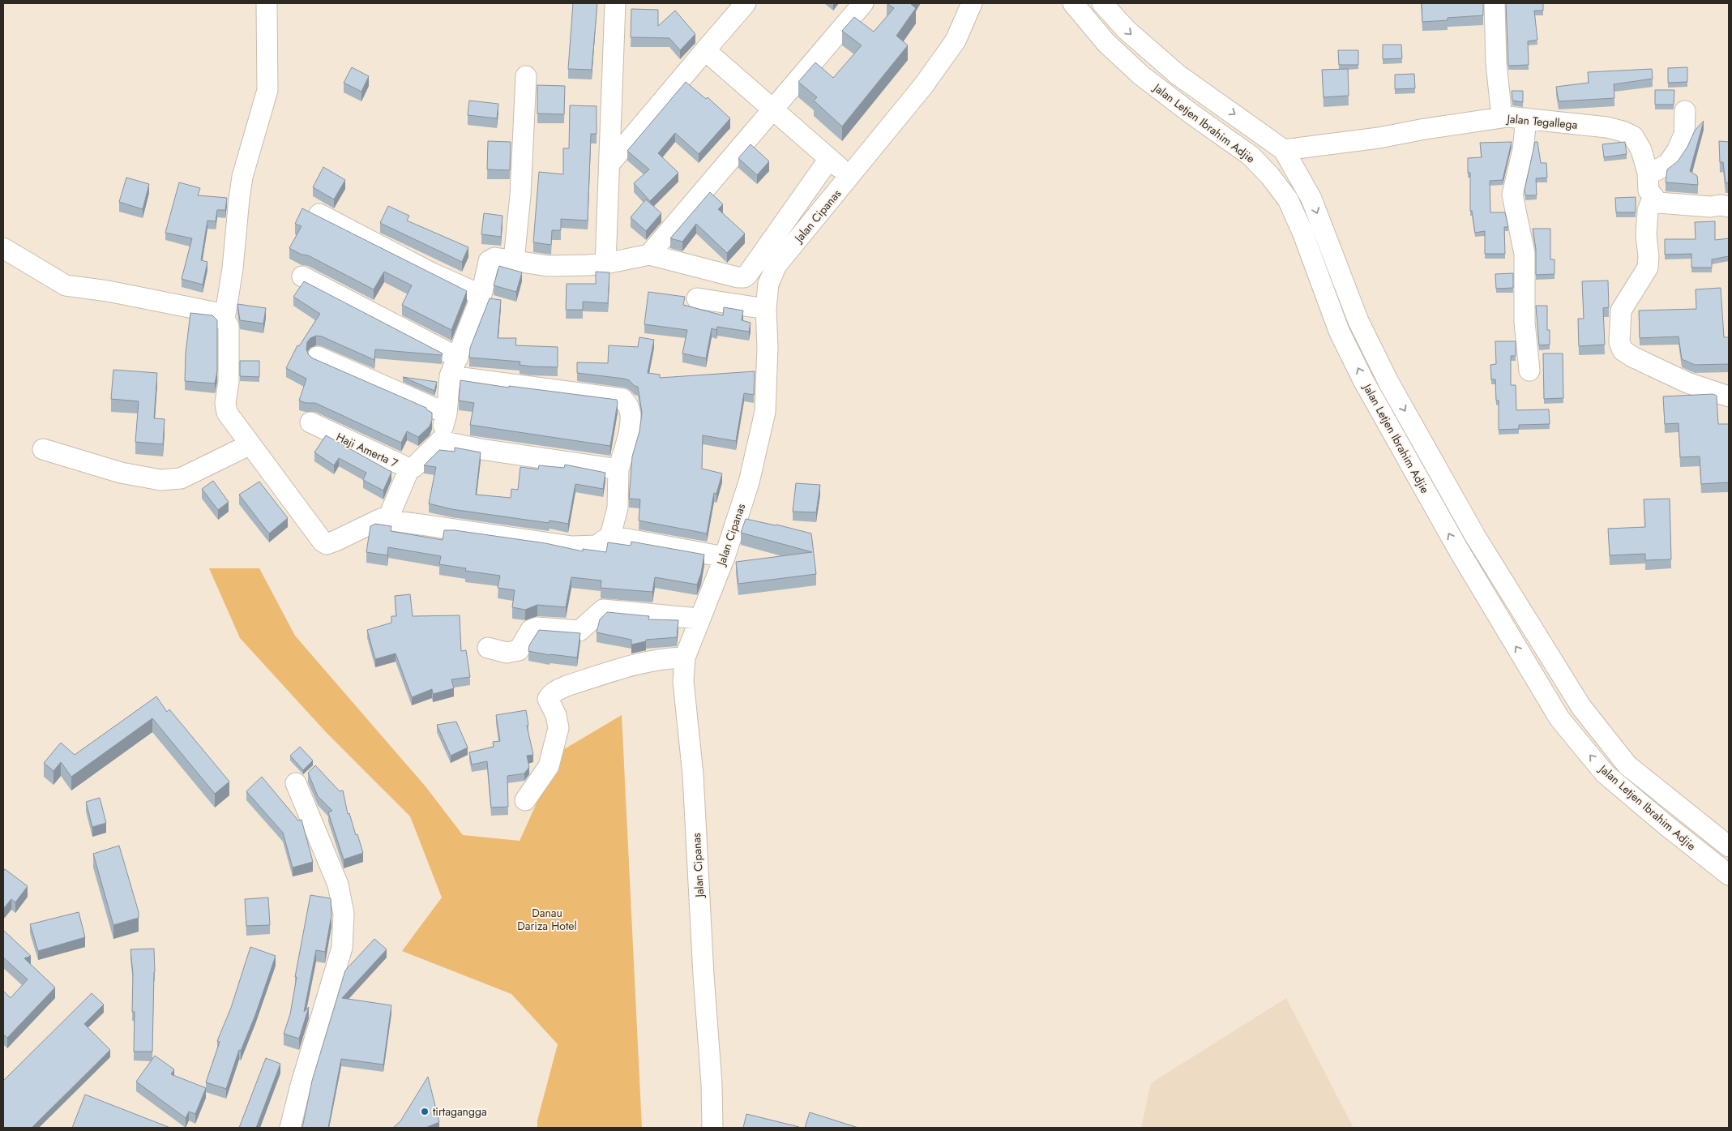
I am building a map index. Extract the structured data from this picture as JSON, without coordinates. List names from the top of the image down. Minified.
{"streets":{"street":["Jalan Tegallega","Jalan Letjen Ibrahim Adjie","Jalan Cipanas","Haji Amerta 7"]},"crossings":[["Jalan Tegallega","Jalan Letjen Ibrahim Adjie"]],"parks":["Danau Dariza Hotel"],"places":["tirtagangga"]}
